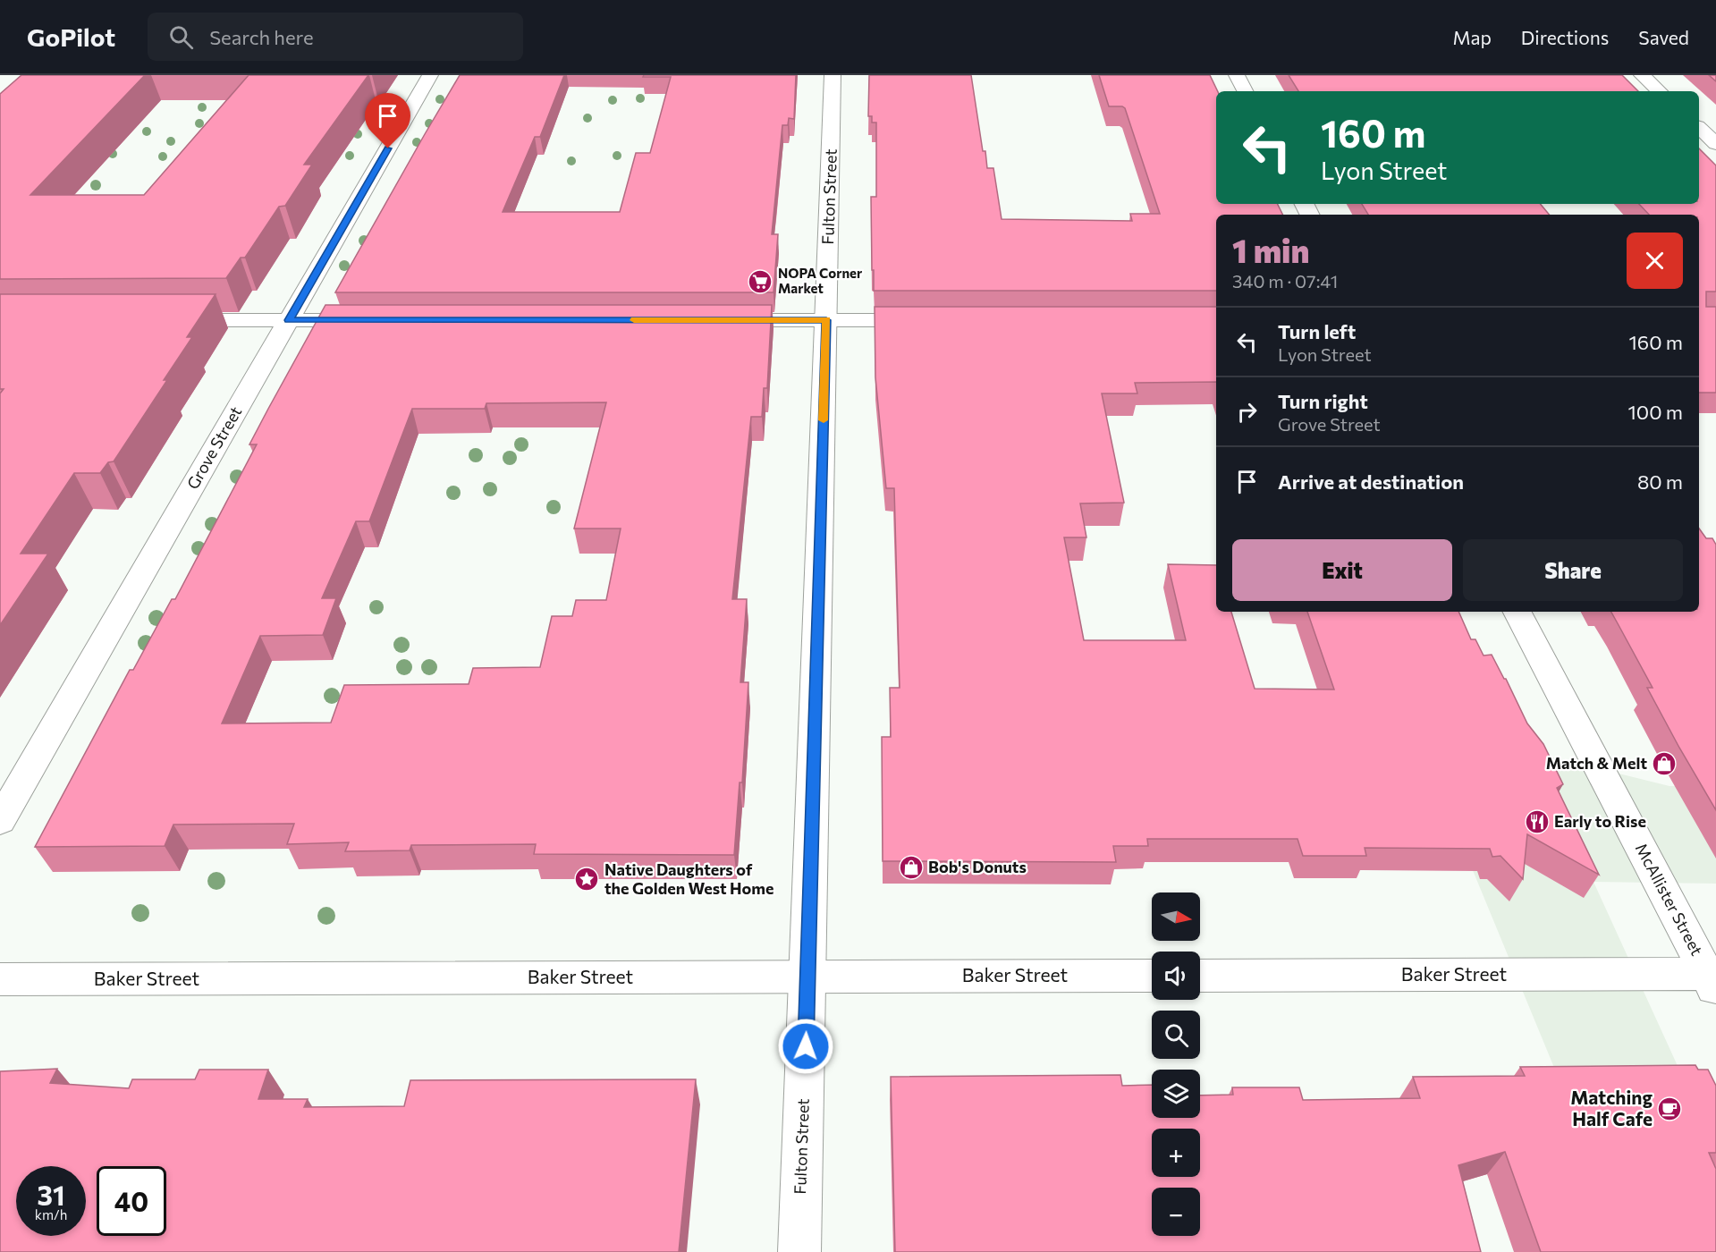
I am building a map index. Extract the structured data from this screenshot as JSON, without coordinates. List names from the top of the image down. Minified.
{"streets":{"street":["Fulton Street","Grove Street","McAllister Street","Baker Street"]},"crossings":[["Fulton Street","Baker Street"],["McAllister Street","Baker Street"]],"places":{"supermarket":["NOPA Corner Market"],"shop":["Match & Melt","Bob's Donuts"],"restaurant":["Early to Rise"],"place":["Native Daughters of the Golden West Home"],"cafe":["Matching Half Cafe"]},"north":"right","page":{"header":"GoPilot","search":"Search here","nav":["Map","Directions","Saved"],"turn":["160 m","Lyon Street"],"heading":["1 min","340 m · 07:41"],"list":[{"name":"Turn left","note":"Lyon Street","value":"160 m"},{"name":"Turn right","note":"Grove Street","value":"100 m"},{"name":"Arrive at destination","value":"80 m"}],"buttons":["Exit","Share"],"map_buttons":["+","−"],"speed":"31 km/h","limit":"40"}}
